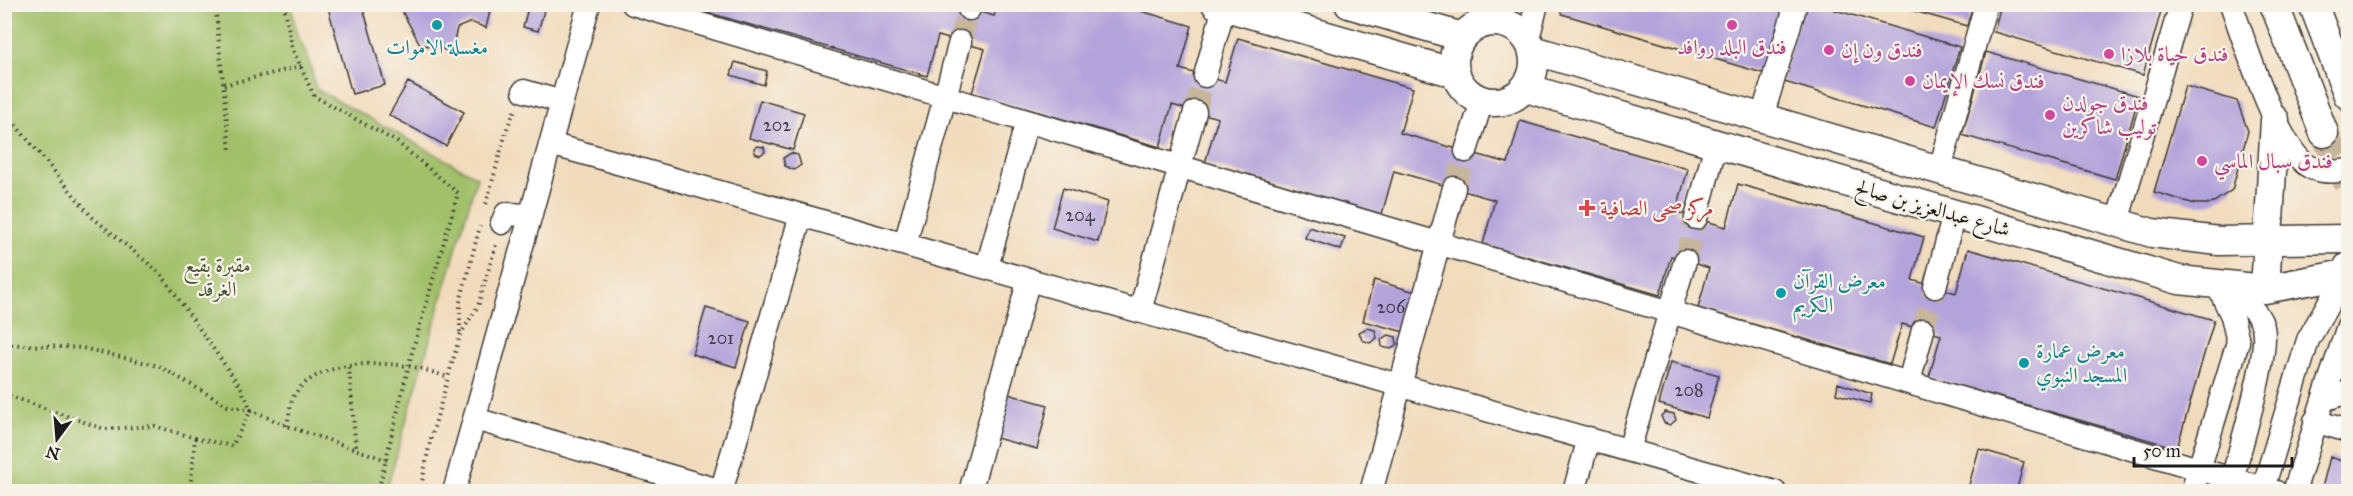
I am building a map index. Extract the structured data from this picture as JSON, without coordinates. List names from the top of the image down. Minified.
{"streets":{"main road":["شارع عبدالعزيز بن صالح"]},"parks":["مقبرة بقيع الغرقد"],"places":{"other":["مغسلة الاموات","فندق البلد روافد","فندق ون إن","فندق حیاة بلازا","فندق نسك الإيمان","فندق جولدن توليب شاكرين","فندق سبال الماسي","معرض القرآن الكريم","معرض عمارة المسجد النبوي"],"health":["مركز صحى الصافية"]},"house_numbers":["202","204","206","201","208"],"scale_bar":"50 m","north":"bottom"}
